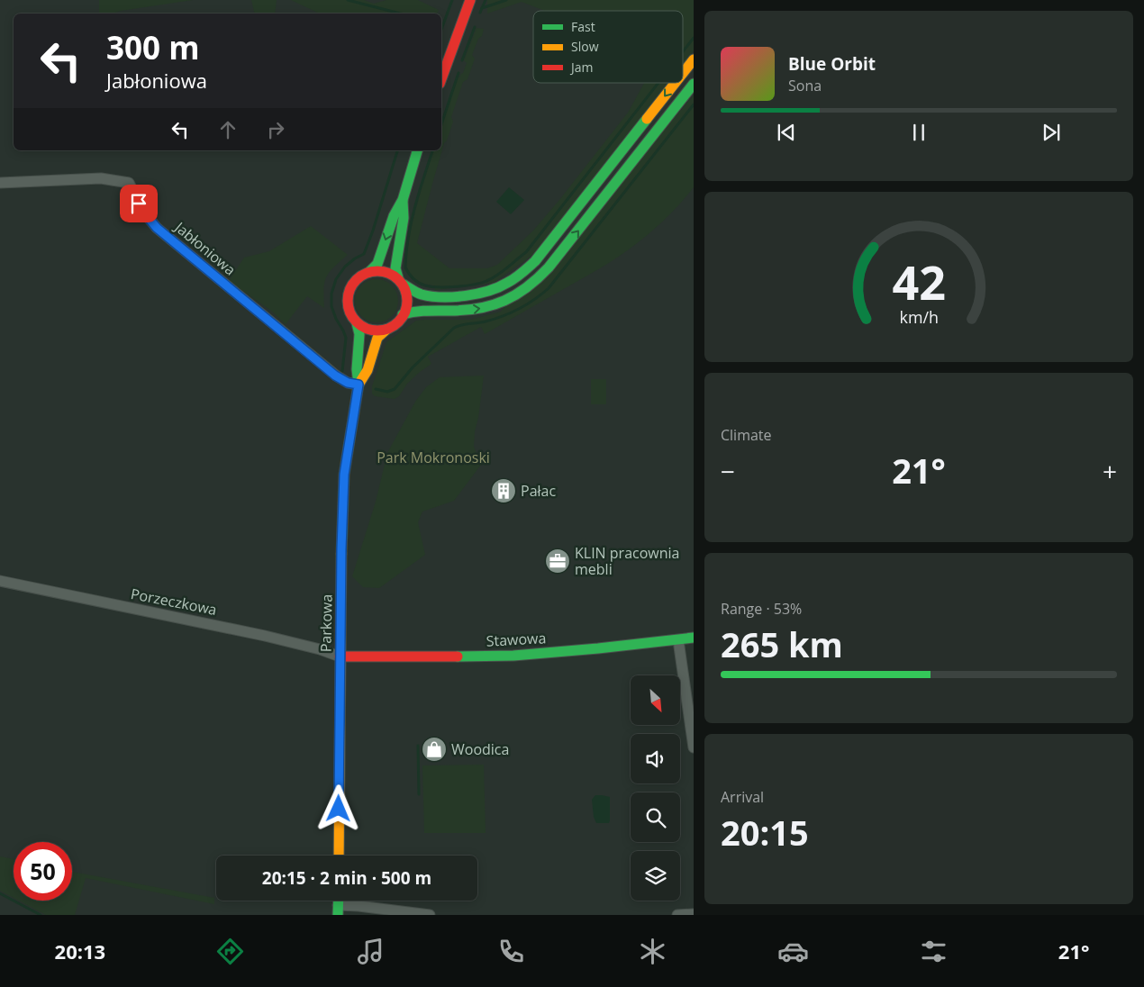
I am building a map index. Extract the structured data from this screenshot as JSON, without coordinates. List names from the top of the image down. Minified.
{"streets":{"main road":["Parkowa","Stawowa"],"street":["Jabłoniowa","Porzeczkowa"]},"crossings":[["Jabłoniowa","Parkowa"],["Porzeczkowa","Parkowa"],["Porzeczkowa","Stawowa"],["Parkowa","Stawowa"]],"parks":["Park Mokronoski"],"places":{"building":["Pałac"],"office":["KLIN pracownia mebli"],"shop":["Woodica"]},"legend":["Fast","Slow","Jam"],"north":"bottom right","page":{"turn":["300 m","Jabłoniowa"],"song":["Blue Orbit","Sona"],"tile":["Climate",["Range · 53%","265 km"],["Arrival","20:15"]],"heat":["−","21°","+"],"limit":"50","trip":"20:15 · 2 min · 500 m","tabs":["20:13","21°"],"gauge":["42","km/h"]}}
